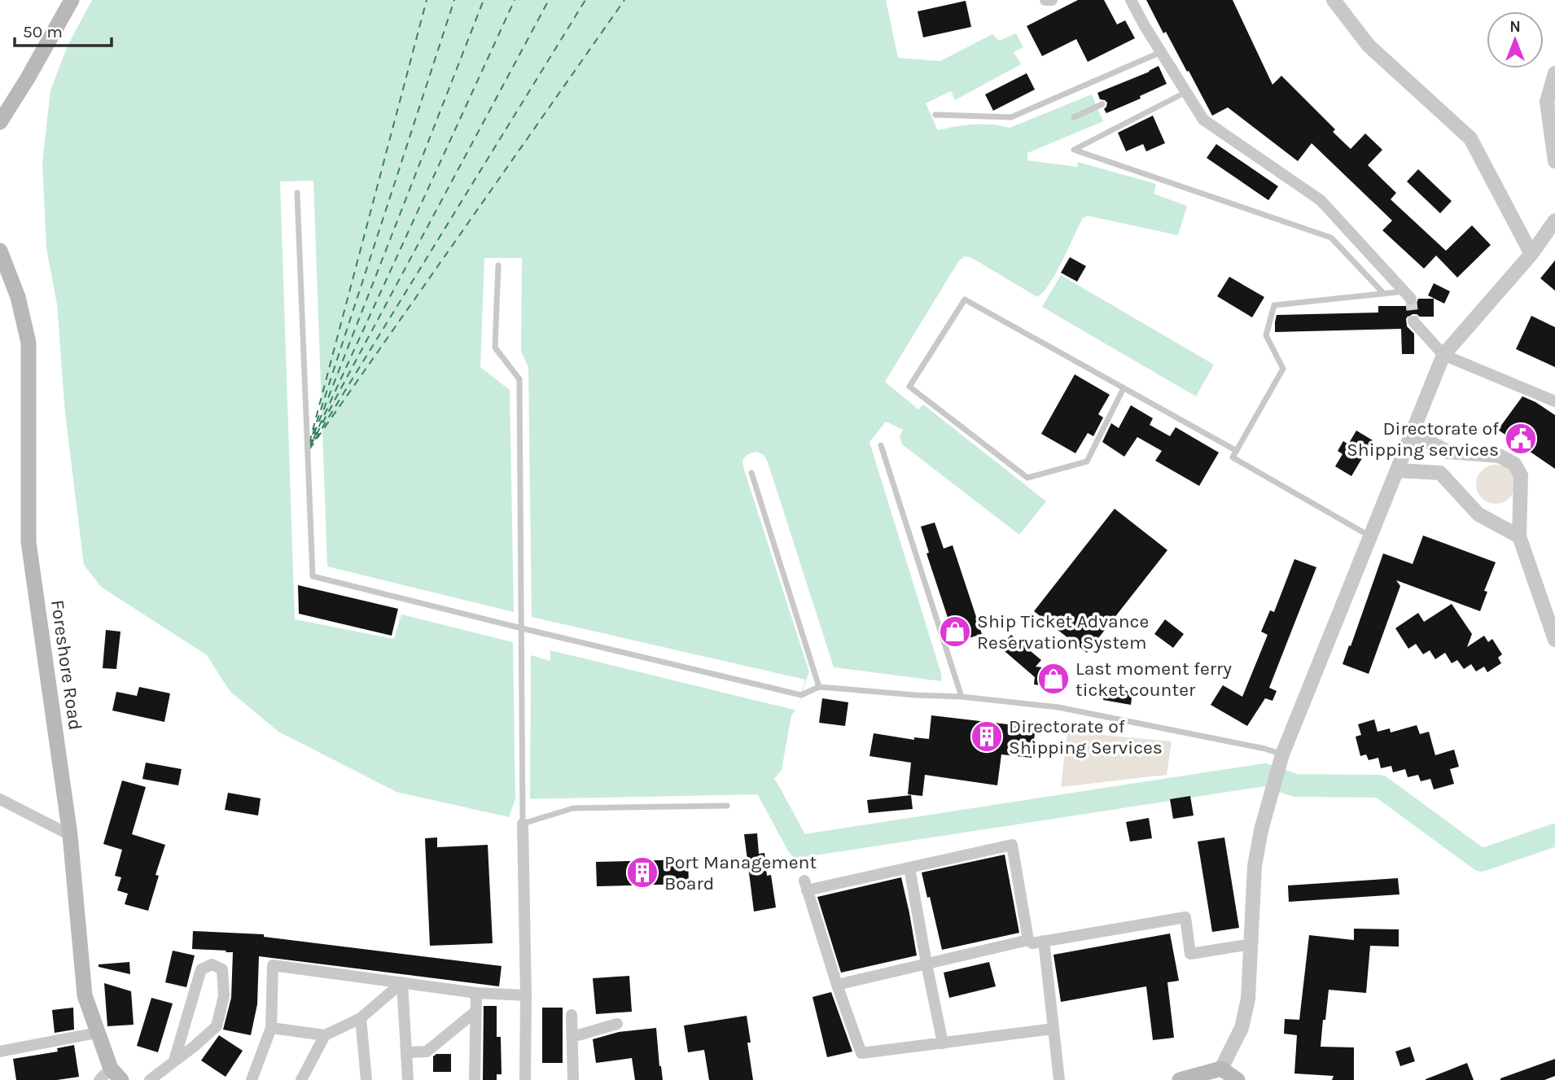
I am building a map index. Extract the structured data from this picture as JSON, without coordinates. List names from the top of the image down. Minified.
{"streets":{"main road":["Foreshore Road"]},"places":{"public building":["Directorate of Shipping services"],"shop":["Ship Ticket Advance Reservation System","Last moment ferry ticket counter"],"building":["Directorate of Shipping Services","Port Management Board"]},"scale_bar":"50 m","north":"top"}
